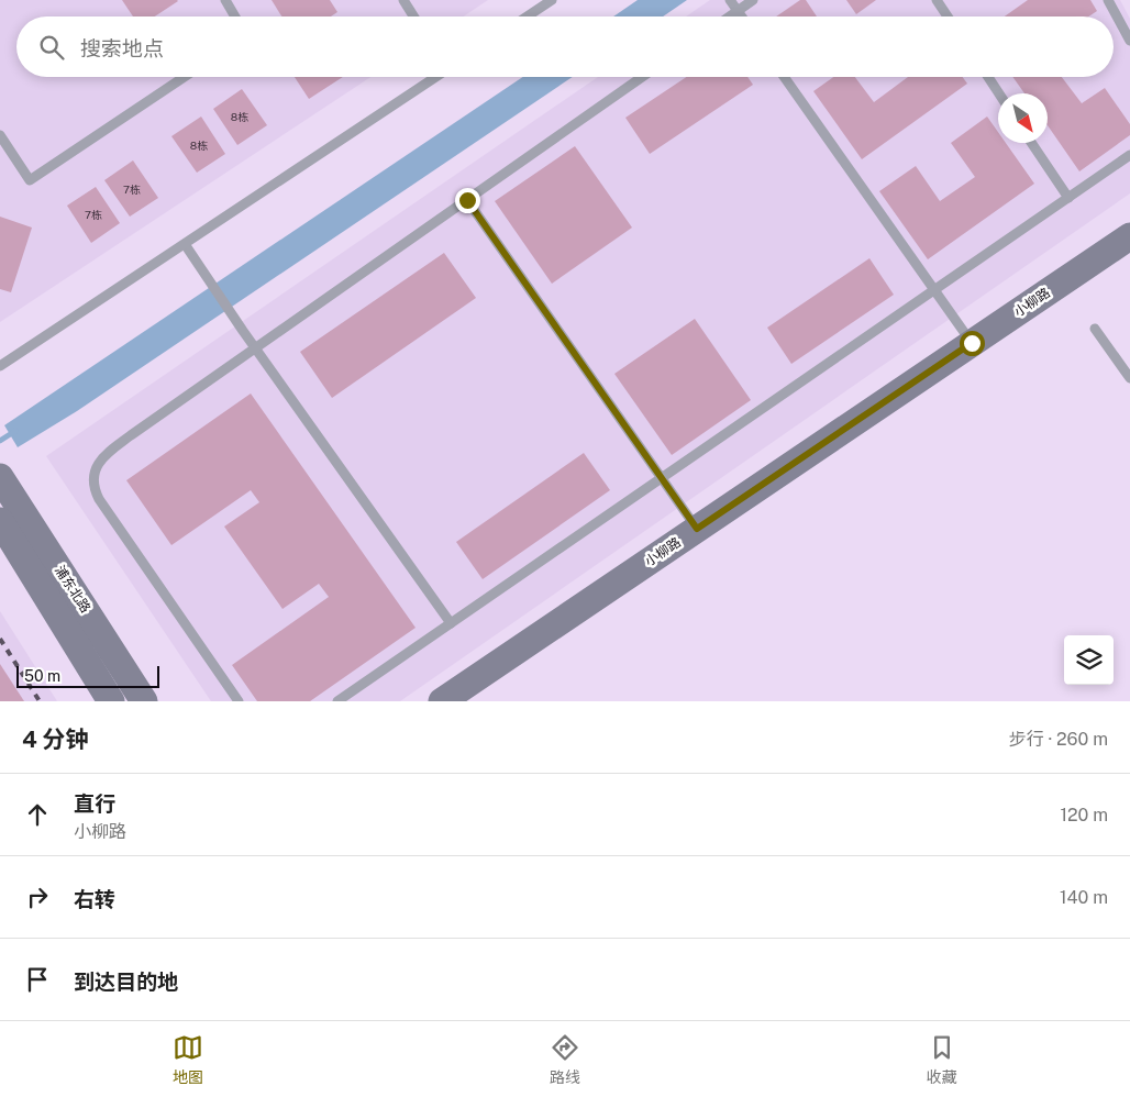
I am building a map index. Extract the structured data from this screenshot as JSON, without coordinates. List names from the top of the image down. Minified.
{"streets":{"street":["小柳路","浦东北路"]},"house_numbers":["8栋","8栋","7栋","7栋"],"scale_bar":"50 m","north":"bottom right","page":{"search":"搜索地点","scale":"50 m","heading":["4 分钟","步行 · 260 m"],"list":[["直行","小柳路","120 m"],["右转","140 m"],"到达目的地"],"nav":["地图","路线","收藏"]}}
